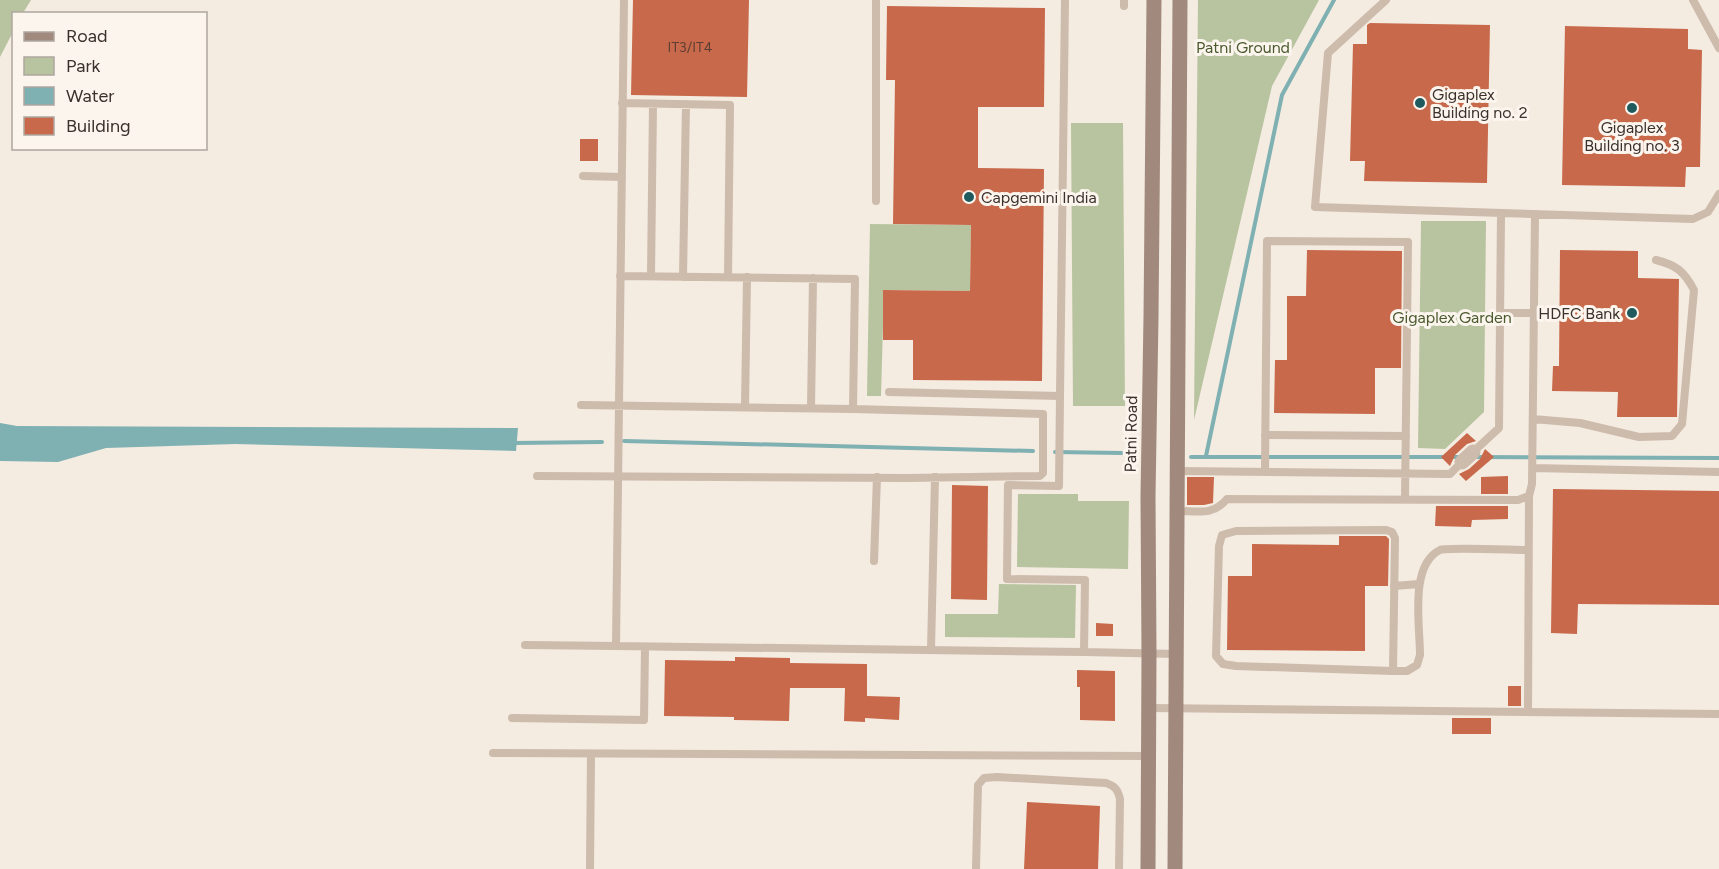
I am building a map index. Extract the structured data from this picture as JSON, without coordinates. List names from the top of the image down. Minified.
{"streets":{"main road":["Patni Road"]},"parks":["Patni Ground","Gigaplex Garden"],"places":["Gigaplex Building no. 2","Gigaplex Building no. 3","Capgemini India","HDFC Bank"],"house_numbers":["IT3/IT4"],"legend":["Road","Park","Water","Building"]}
